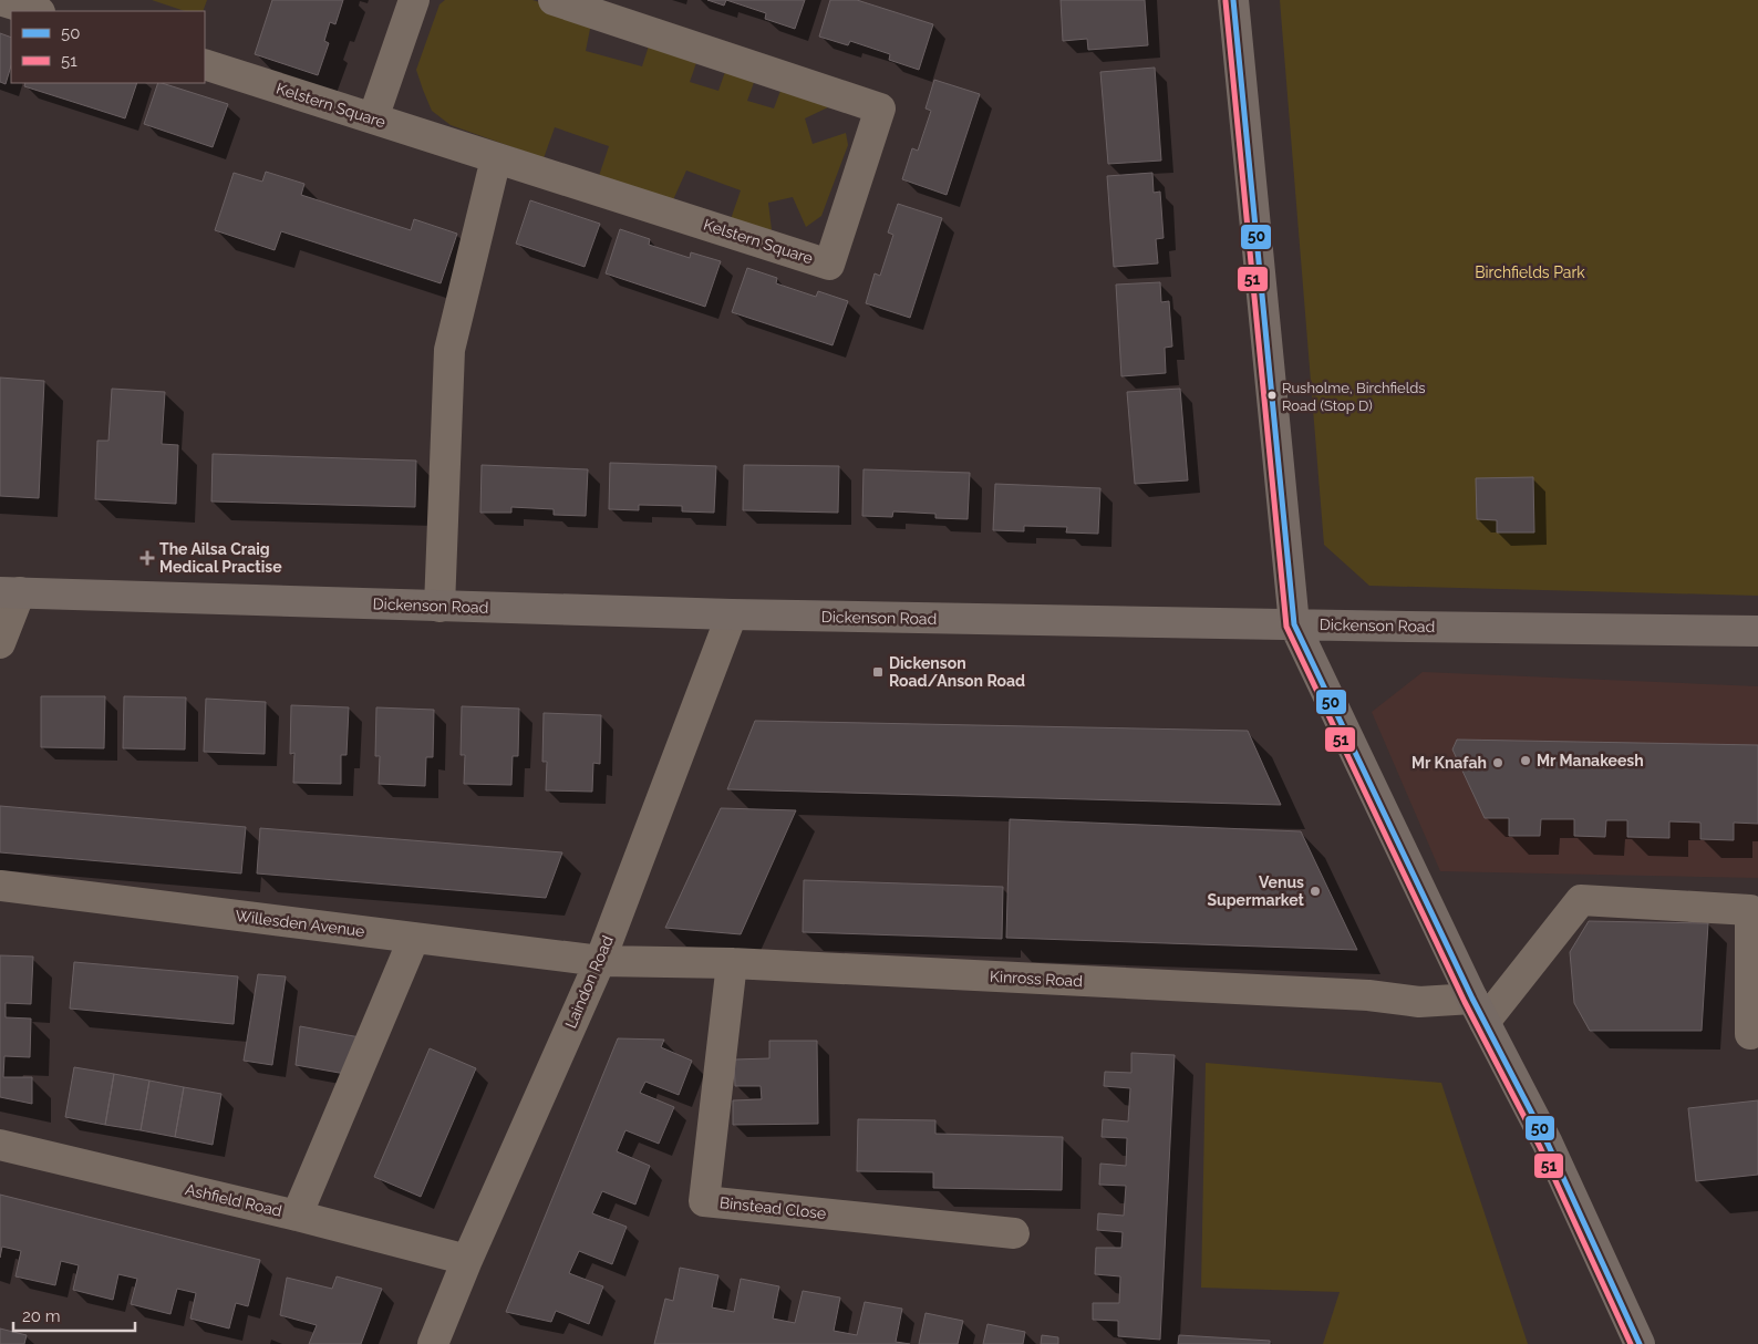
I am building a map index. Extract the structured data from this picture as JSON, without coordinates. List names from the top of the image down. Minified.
{"streets":{"highway":["Dickenson Road"],"street":["Kelstern Square","Willesden Avenue","Kinross Road","Laindon Road","Ashfield Road","Binstead Close"]},"crossings":[["Dickenson Road","Laindon Road"],["Willesden Avenue","Kinross Road"],["Willesden Avenue","Laindon Road"],["Kinross Road","Laindon Road"],["Kinross Road","Binstead Close"],["Laindon Road","Ashfield Road"]],"parks":["Birchfields Park"],"places":{"other":["Rusholme, Birchfields Road (Stop D)","Mr Manakeesh","Mr Knafah","Venus Supermarket"],"health":["The Ailsa Craig Medical Practise"],"transit":["Dickenson Road/Anson Road"]},"lines":["transit line 50","transit line 51"],"legend":["50","51"],"scale_bar":"20 m"}
